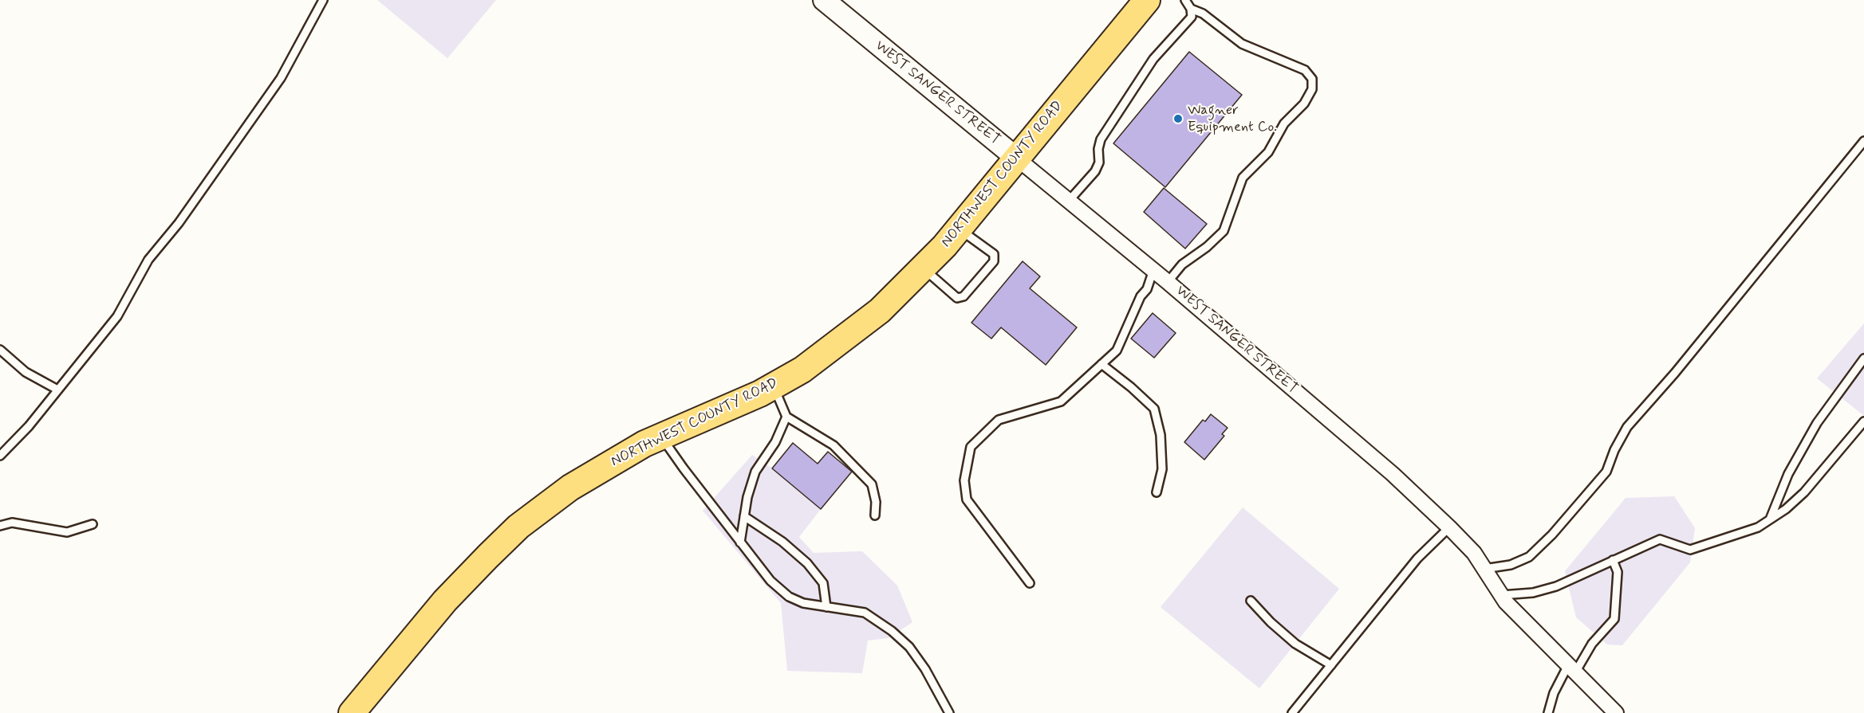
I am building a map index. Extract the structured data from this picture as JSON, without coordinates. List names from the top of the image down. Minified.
{"streets":{"highway":["NORTHWEST COUNTY ROAD"],"main road":["WEST SANGER STREET"]},"crossings":[["WEST SANGER STREET","NORTHWEST COUNTY ROAD"]],"places":["Wagner Equipment Co."]}
